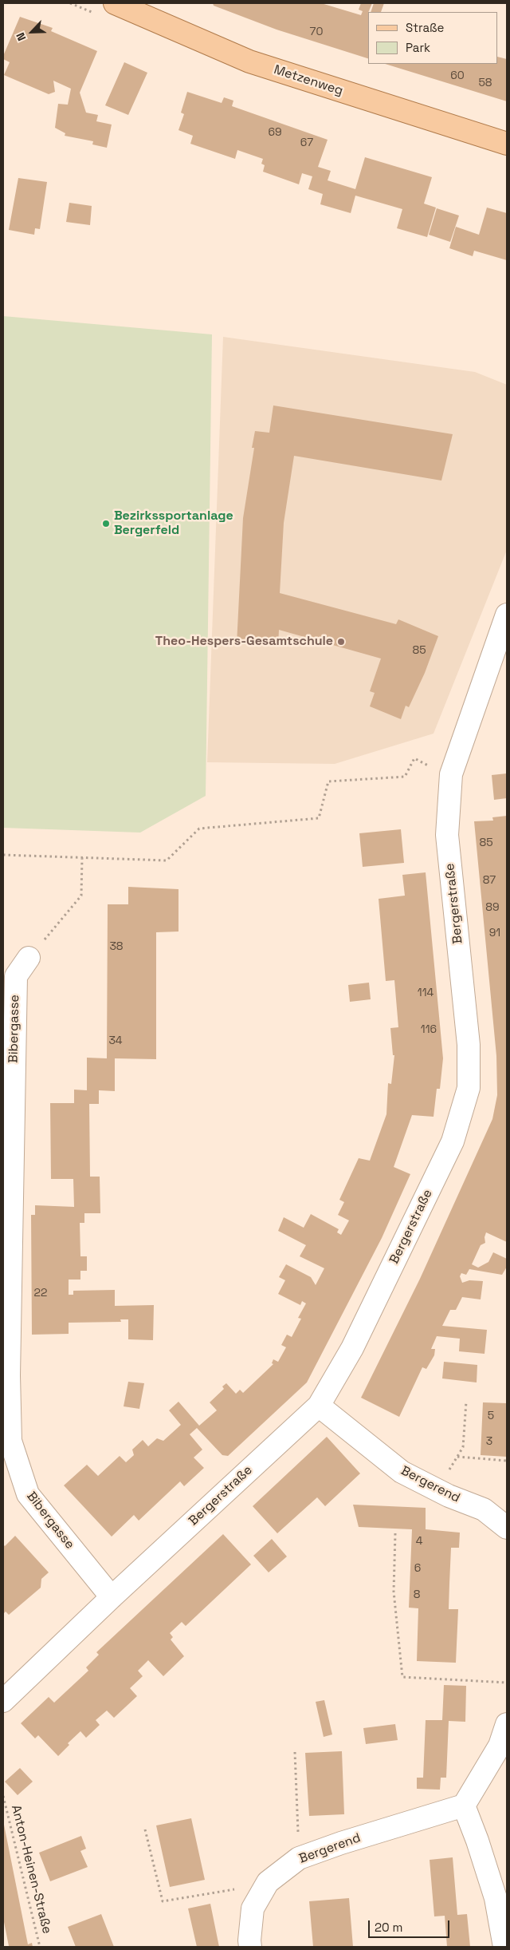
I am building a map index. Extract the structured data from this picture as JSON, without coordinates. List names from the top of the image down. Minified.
{"streets":{"main road":["Metzenweg"],"street":["Bergerstraße","Bibergasse","Bergerend"],"path":["Anton-Heinen-Straße"]},"crossings":[["Bergerstraße","Bibergasse"],["Bergerstraße","Bergerend"]],"places":["Bezirkssportanlage Bergerfeld","Theo-Hespers-Gesamtschule"],"house_numbers":["70","60","58","69","67","85","85","87","89","91","38","114","116","34","22","5","3","4","6","8"],"legend":["Straße","Park"],"scale_bar":"20 m","north":"bottom left"}
